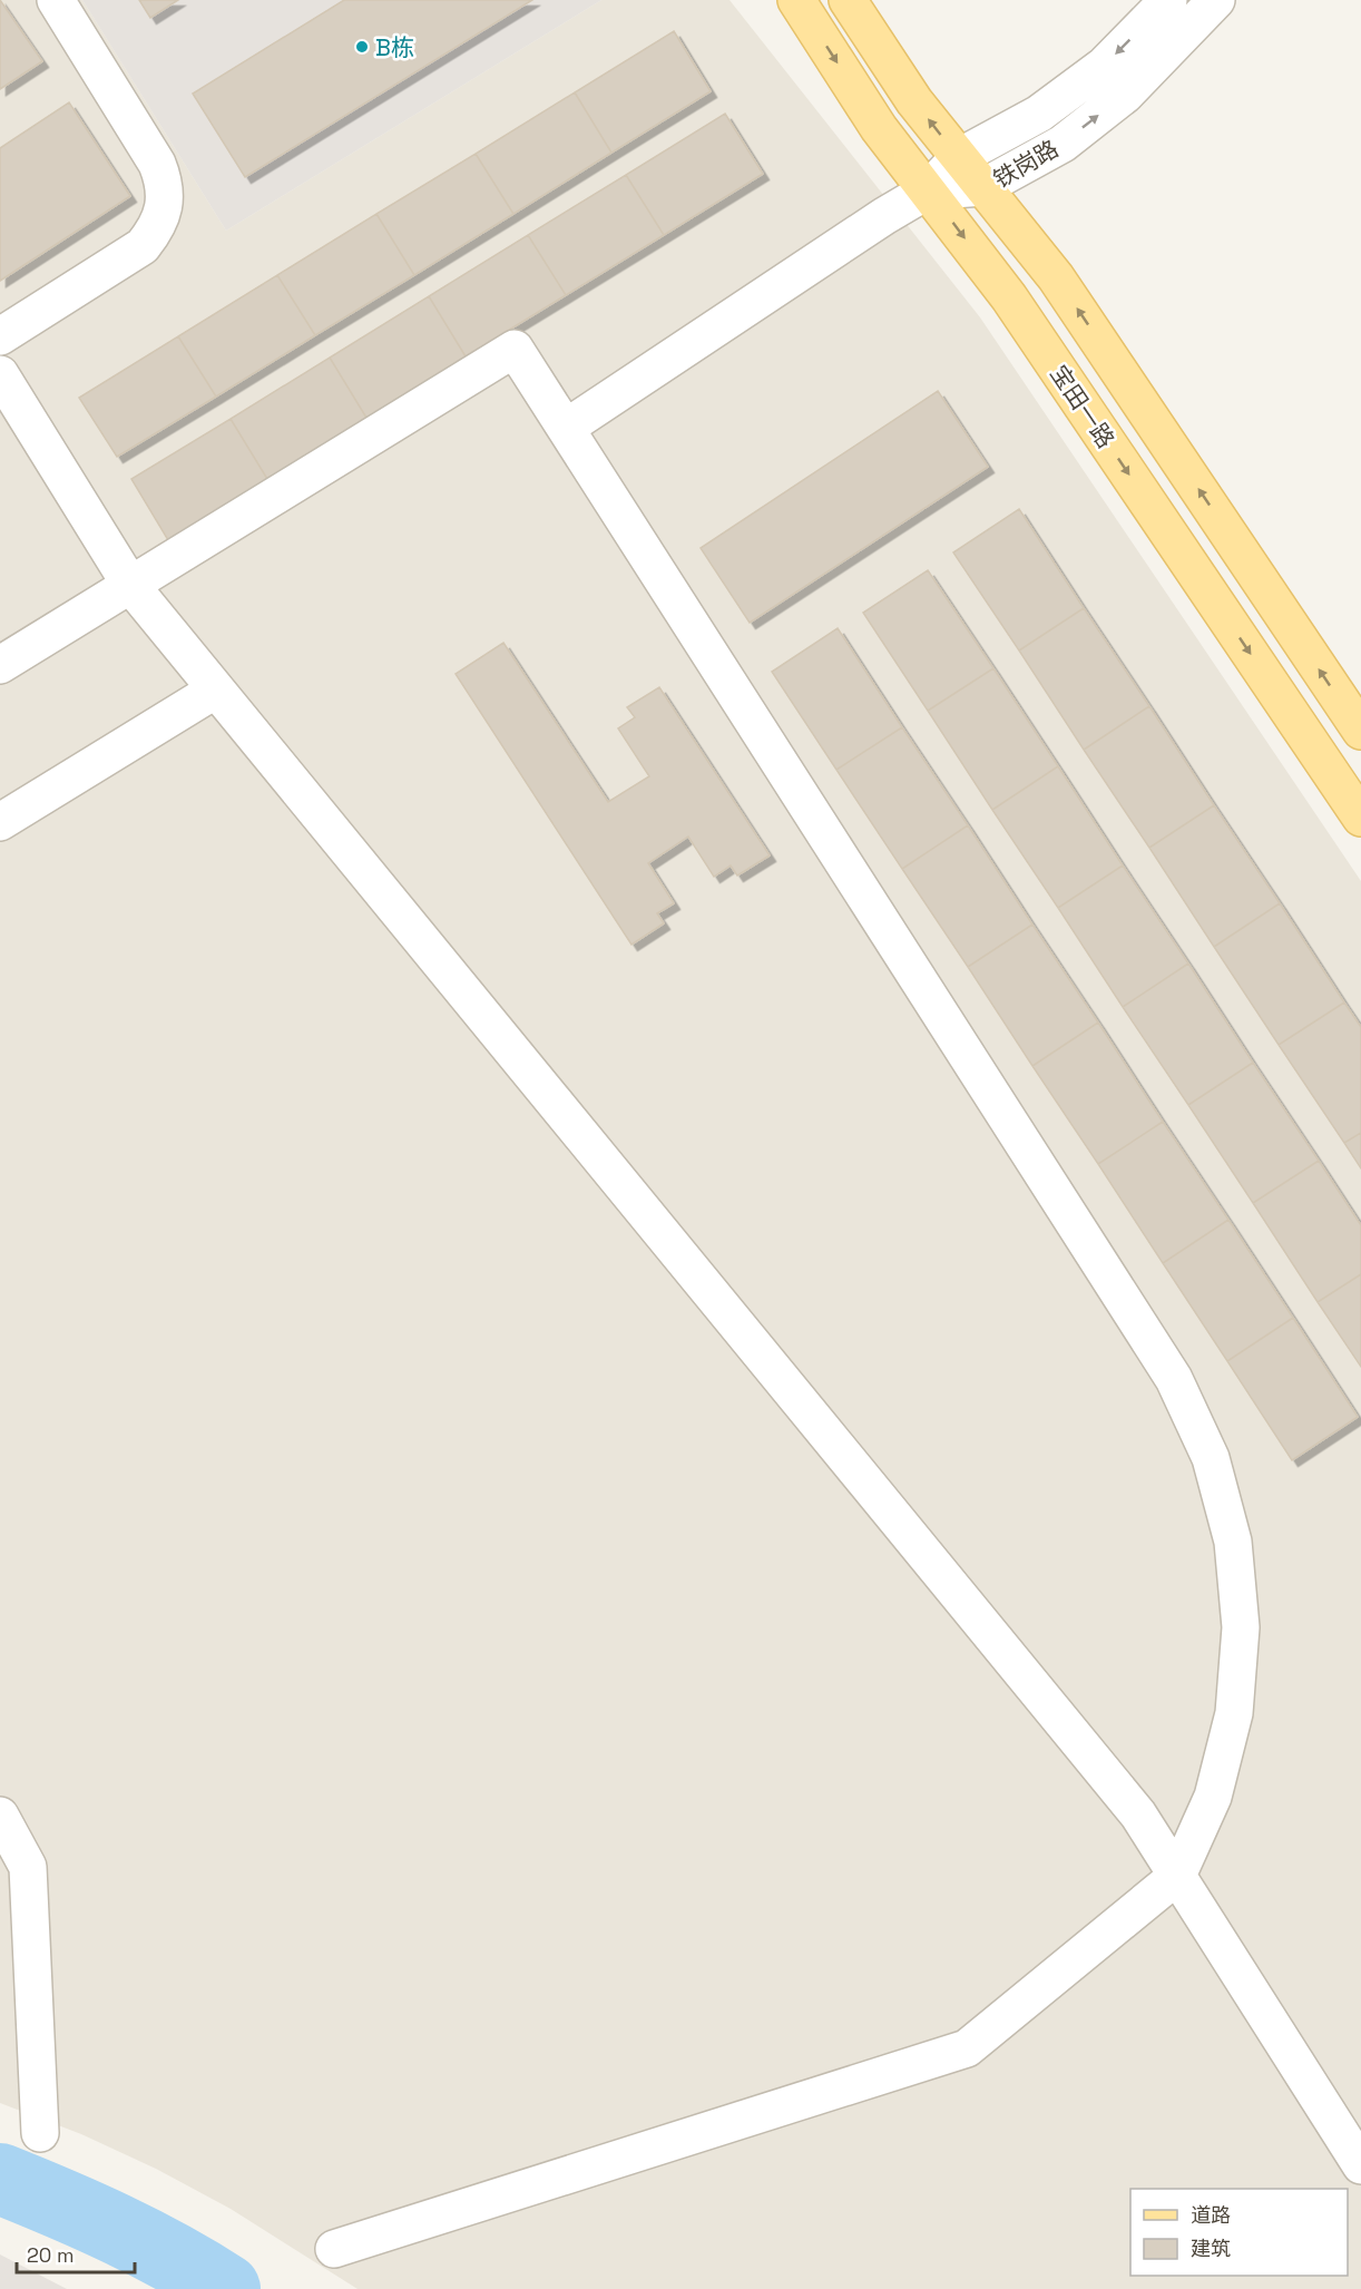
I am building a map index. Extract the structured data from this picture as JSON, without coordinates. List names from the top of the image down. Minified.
{"streets":{"main road":["宝田一路"],"street":["铁岗路"]},"crossings":[["铁岗路","宝田一路"]],"places":["B栋"],"legend":["道路","建筑"],"scale_bar":"20 m"}
